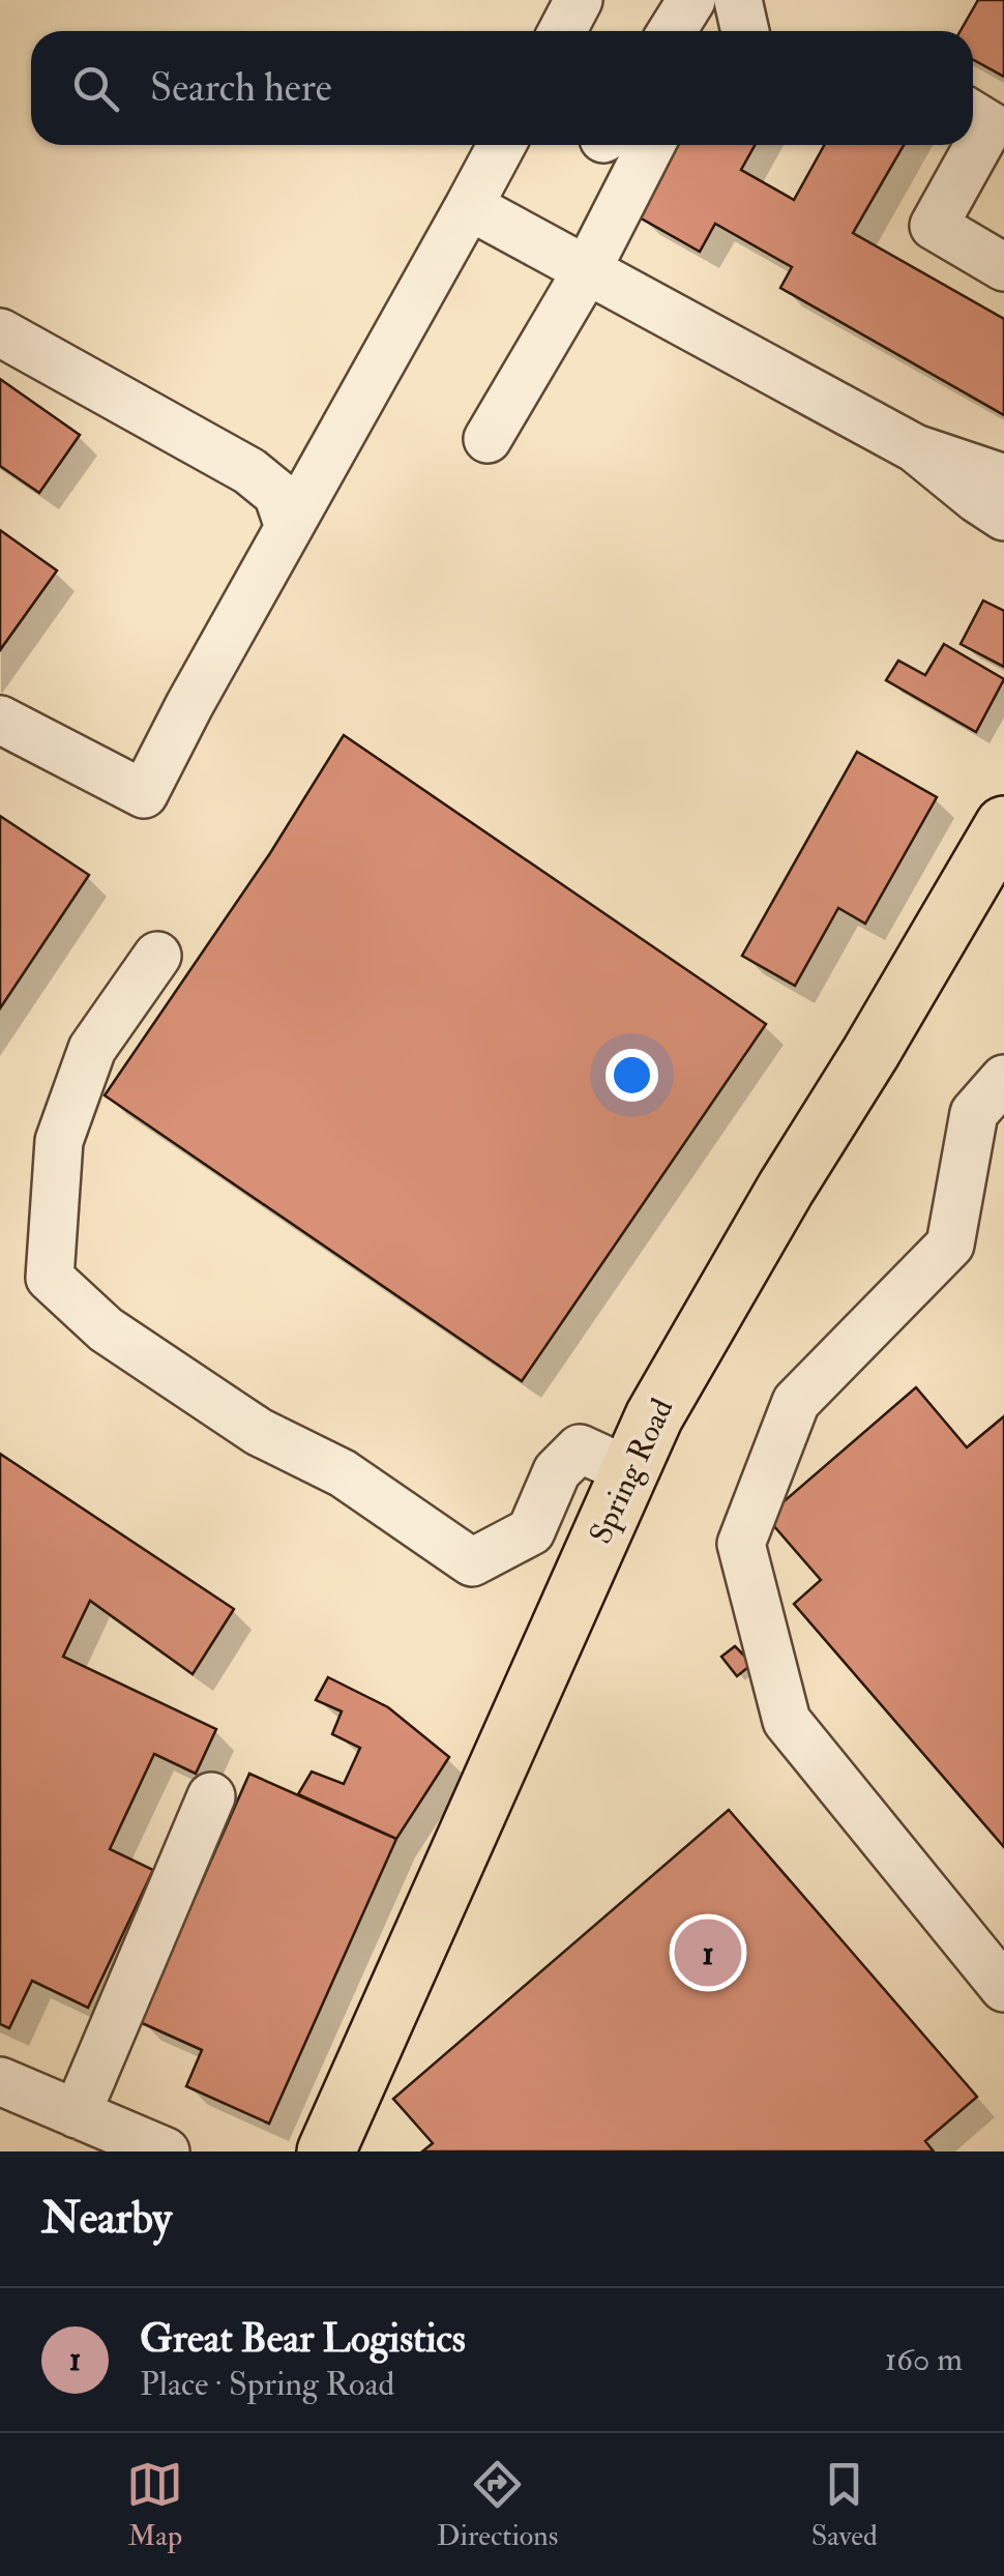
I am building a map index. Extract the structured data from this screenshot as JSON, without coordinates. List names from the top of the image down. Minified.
{"streets":{"main road":["Spring Road"]},"page":{"search":"Search here","pins":"1","heading":"Nearby","list":[{"mark":"1","name":"Great Bear Logistics","note":"Place · Spring Road","value":"160 m"}],"nav":["Map","Directions","Saved"]}}
